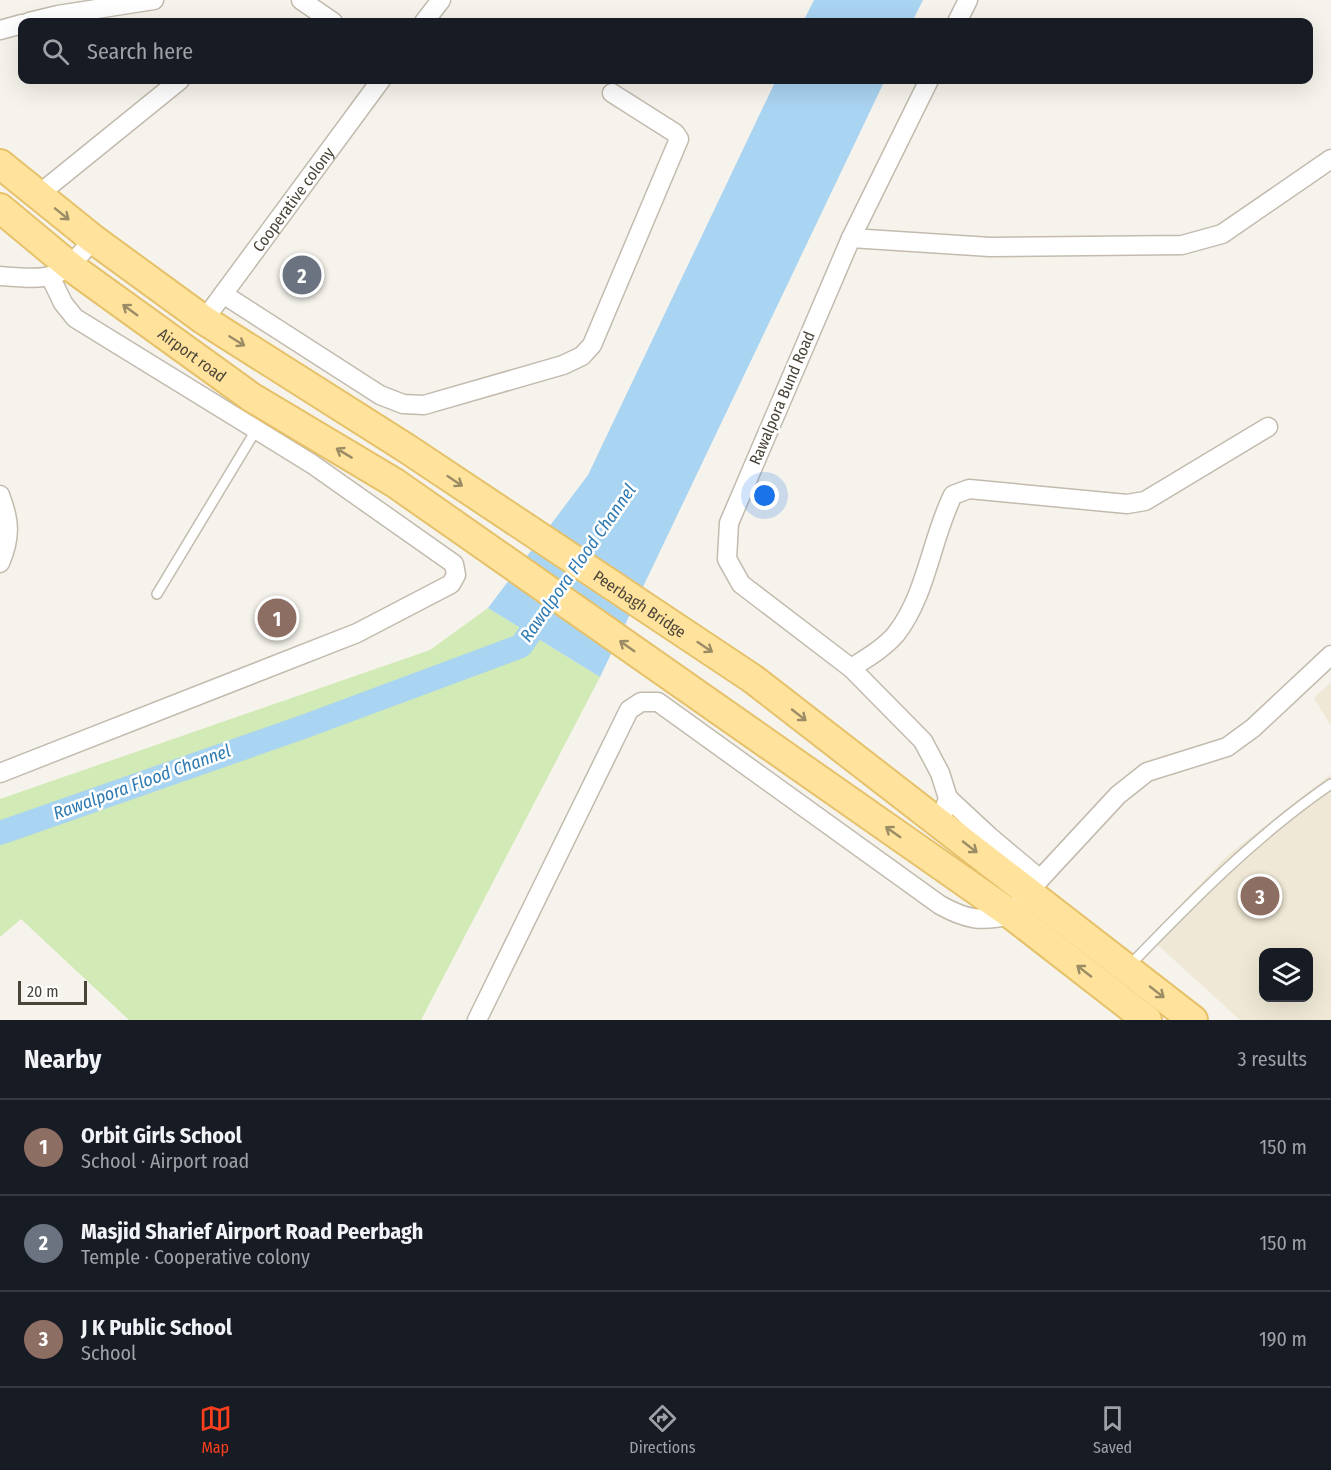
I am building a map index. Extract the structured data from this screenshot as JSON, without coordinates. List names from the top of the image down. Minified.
{"streets":{"main road":["Airport road","Peerbagh Bridge"],"street":["Cooperative colony","Rawalpora Bund Road"]},"crossings":[["Cooperative colony","Peerbagh Bridge"],["Airport road","Peerbagh Bridge"]],"one_way":["Airport road","Peerbagh Bridge"],"water":["Rawalpora Flood Channel"],"scale_bar":"20 m","page":{"search":"Search here","pins":["2","1","3"],"scale":"20 m","heading":["Nearby","3 results"],"list":[{"mark":"1","name":"Orbit Girls School","note":"School · Airport road","value":"150 m"},{"mark":"2","name":"Masjid Sharief Airport Road Peerbagh","note":"Temple · Cooperative colony","value":"150 m"},{"mark":"3","name":"J K Public School","note":"School","value":"190 m"}],"nav":["Map","Directions","Saved"]}}
